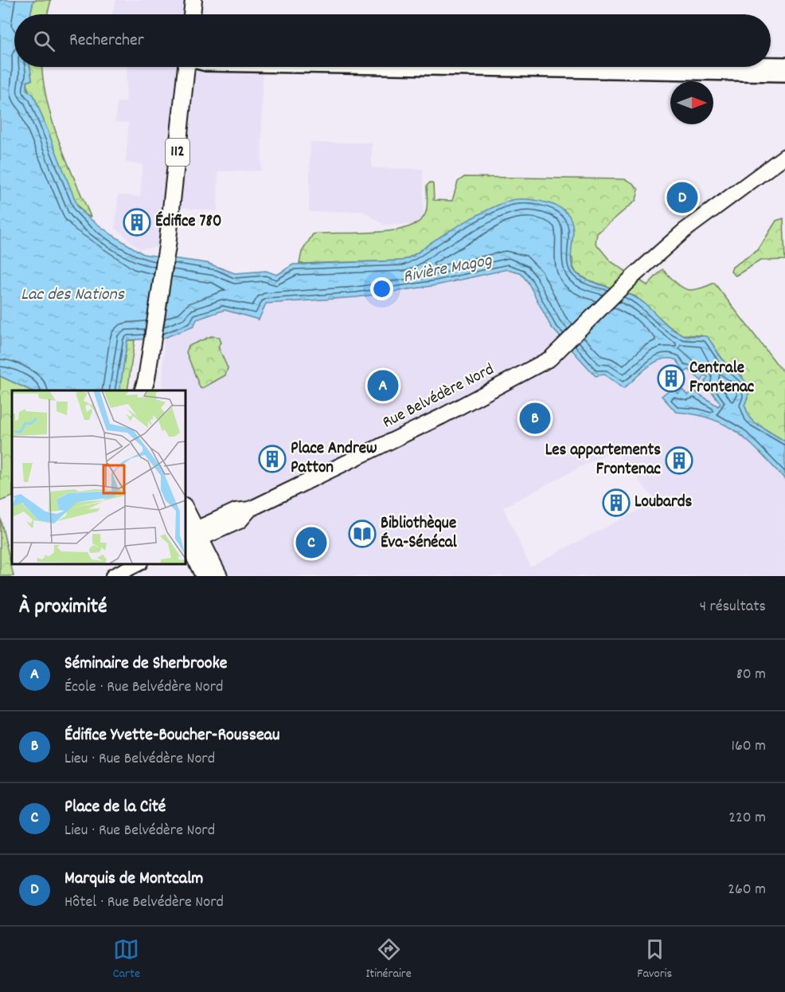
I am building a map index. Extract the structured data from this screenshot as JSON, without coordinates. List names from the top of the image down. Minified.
{"streets":{"main road":["112","Rue Belvédère Nord"]},"water":["Rivière Magog","Lac des Nations"],"places":{"building":["Édifice 780","Centrale Frontenac","Place Andrew Patton","Les appartements Frontenac","Loubards"],"library":["Bibliothèque Éva-Sénécal"]},"north":"right","page":{"search":"Rechercher","pins":["D","A","B","C"],"heading":["À proximité","4 résultats"],"list":[{"mark":"A","name":"Séminaire de Sherbrooke","note":"École · Rue Belvédère Nord","value":"80 m"},{"mark":"B","name":"Édifice Yvette-Boucher-Rousseau","note":"Lieu · Rue Belvédère Nord","value":"160 m"},{"mark":"C","name":"Place de la Cité","note":"Lieu · Rue Belvédère Nord","value":"220 m"},{"mark":"D","name":"Marquis de Montcalm","note":"Hôtel · Rue Belvédère Nord","value":"260 m"}],"nav":["Carte","Itinéraire","Favoris"]}}
